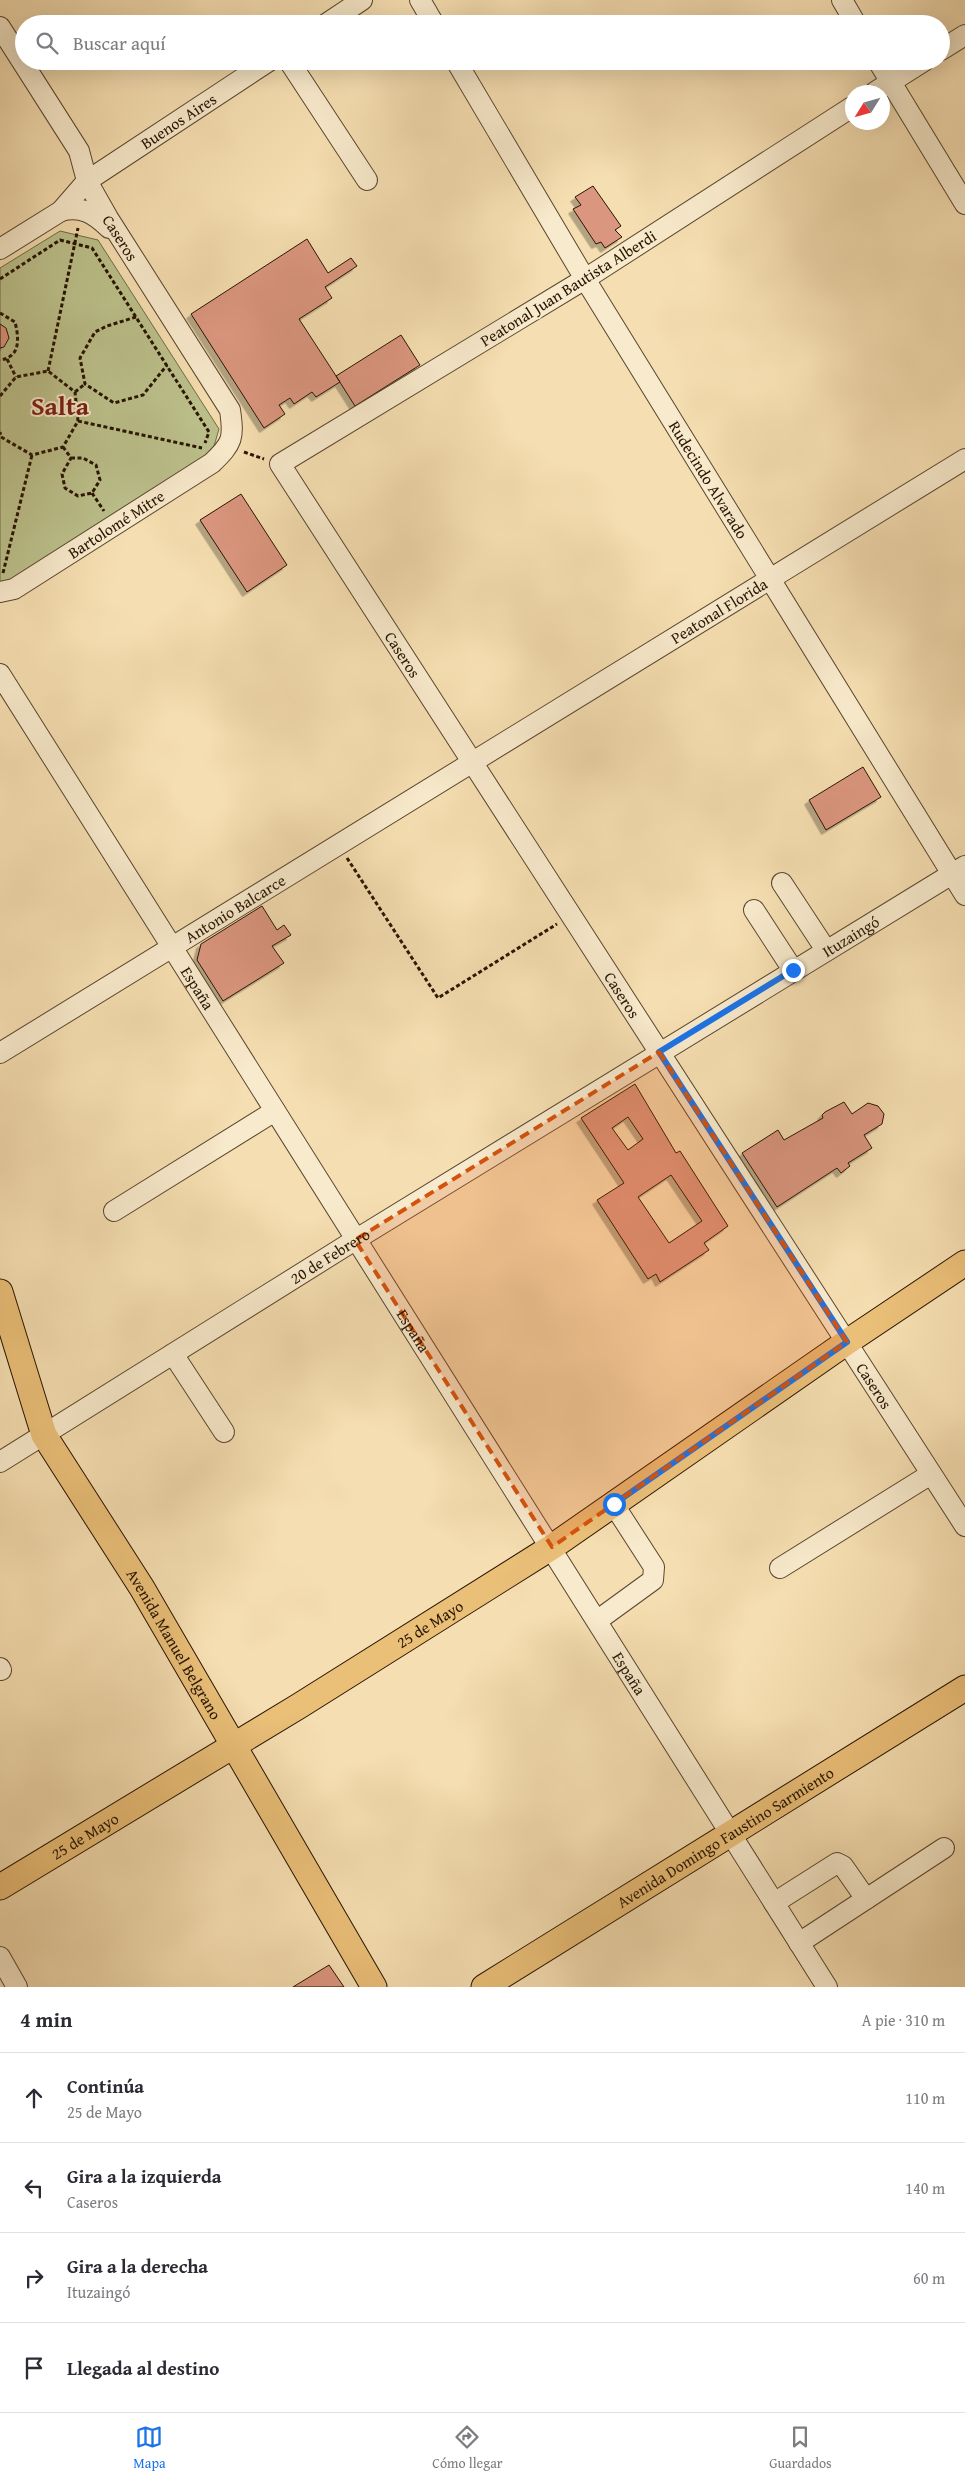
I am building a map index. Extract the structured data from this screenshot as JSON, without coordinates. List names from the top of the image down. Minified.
{"streets":{"main road":["25 de Mayo","Avenida Manuel Belgrano","Avenida Domingo Faustino Sarmiento"],"street":["Buenos Aires","Caseros","Peatonal Juan Bautista Alberdi","Rudecindo Alvarado","Bartolomé Mitre","Peatonal Florida","Antonio Balcarce","Ituzaingó","España","20 de Febrero"]},"crossings":[["Buenos Aires","Caseros"],["Caseros","Peatonal Juan Bautista Alberdi"],["Caseros","Bartolomé Mitre"],["Caseros","Peatonal Florida"],["Caseros","Antonio Balcarce"],["Caseros","Ituzaingó"],["Caseros","20 de Febrero"],["Caseros","25 de Mayo"],["Peatonal Juan Bautista Alberdi","Rudecindo Alvarado"],["Rudecindo Alvarado","Peatonal Florida"],["Rudecindo Alvarado","Ituzaingó"],["Peatonal Florida","Antonio Balcarce"],["Antonio Balcarce","España"],["Ituzaingó","20 de Febrero"],["España","20 de Febrero"],["España","25 de Mayo"],["España","Avenida Domingo Faustino Sarmiento"],["20 de Febrero","Avenida Manuel Belgrano"],["25 de Mayo","Avenida Manuel Belgrano"]],"districts":["Salta"],"north":"bottom left","page":{"search":"Buscar aquí","heading":["4 min","A pie · 310 m"],"list":[["Continúa","25 de Mayo","110 m"],["Gira a la izquierda","Caseros","140 m"],["Gira a la derecha","Ituzaingó","60 m"],"Llegada al destino"],"nav":["Mapa","Cómo llegar","Guardados"]}}
